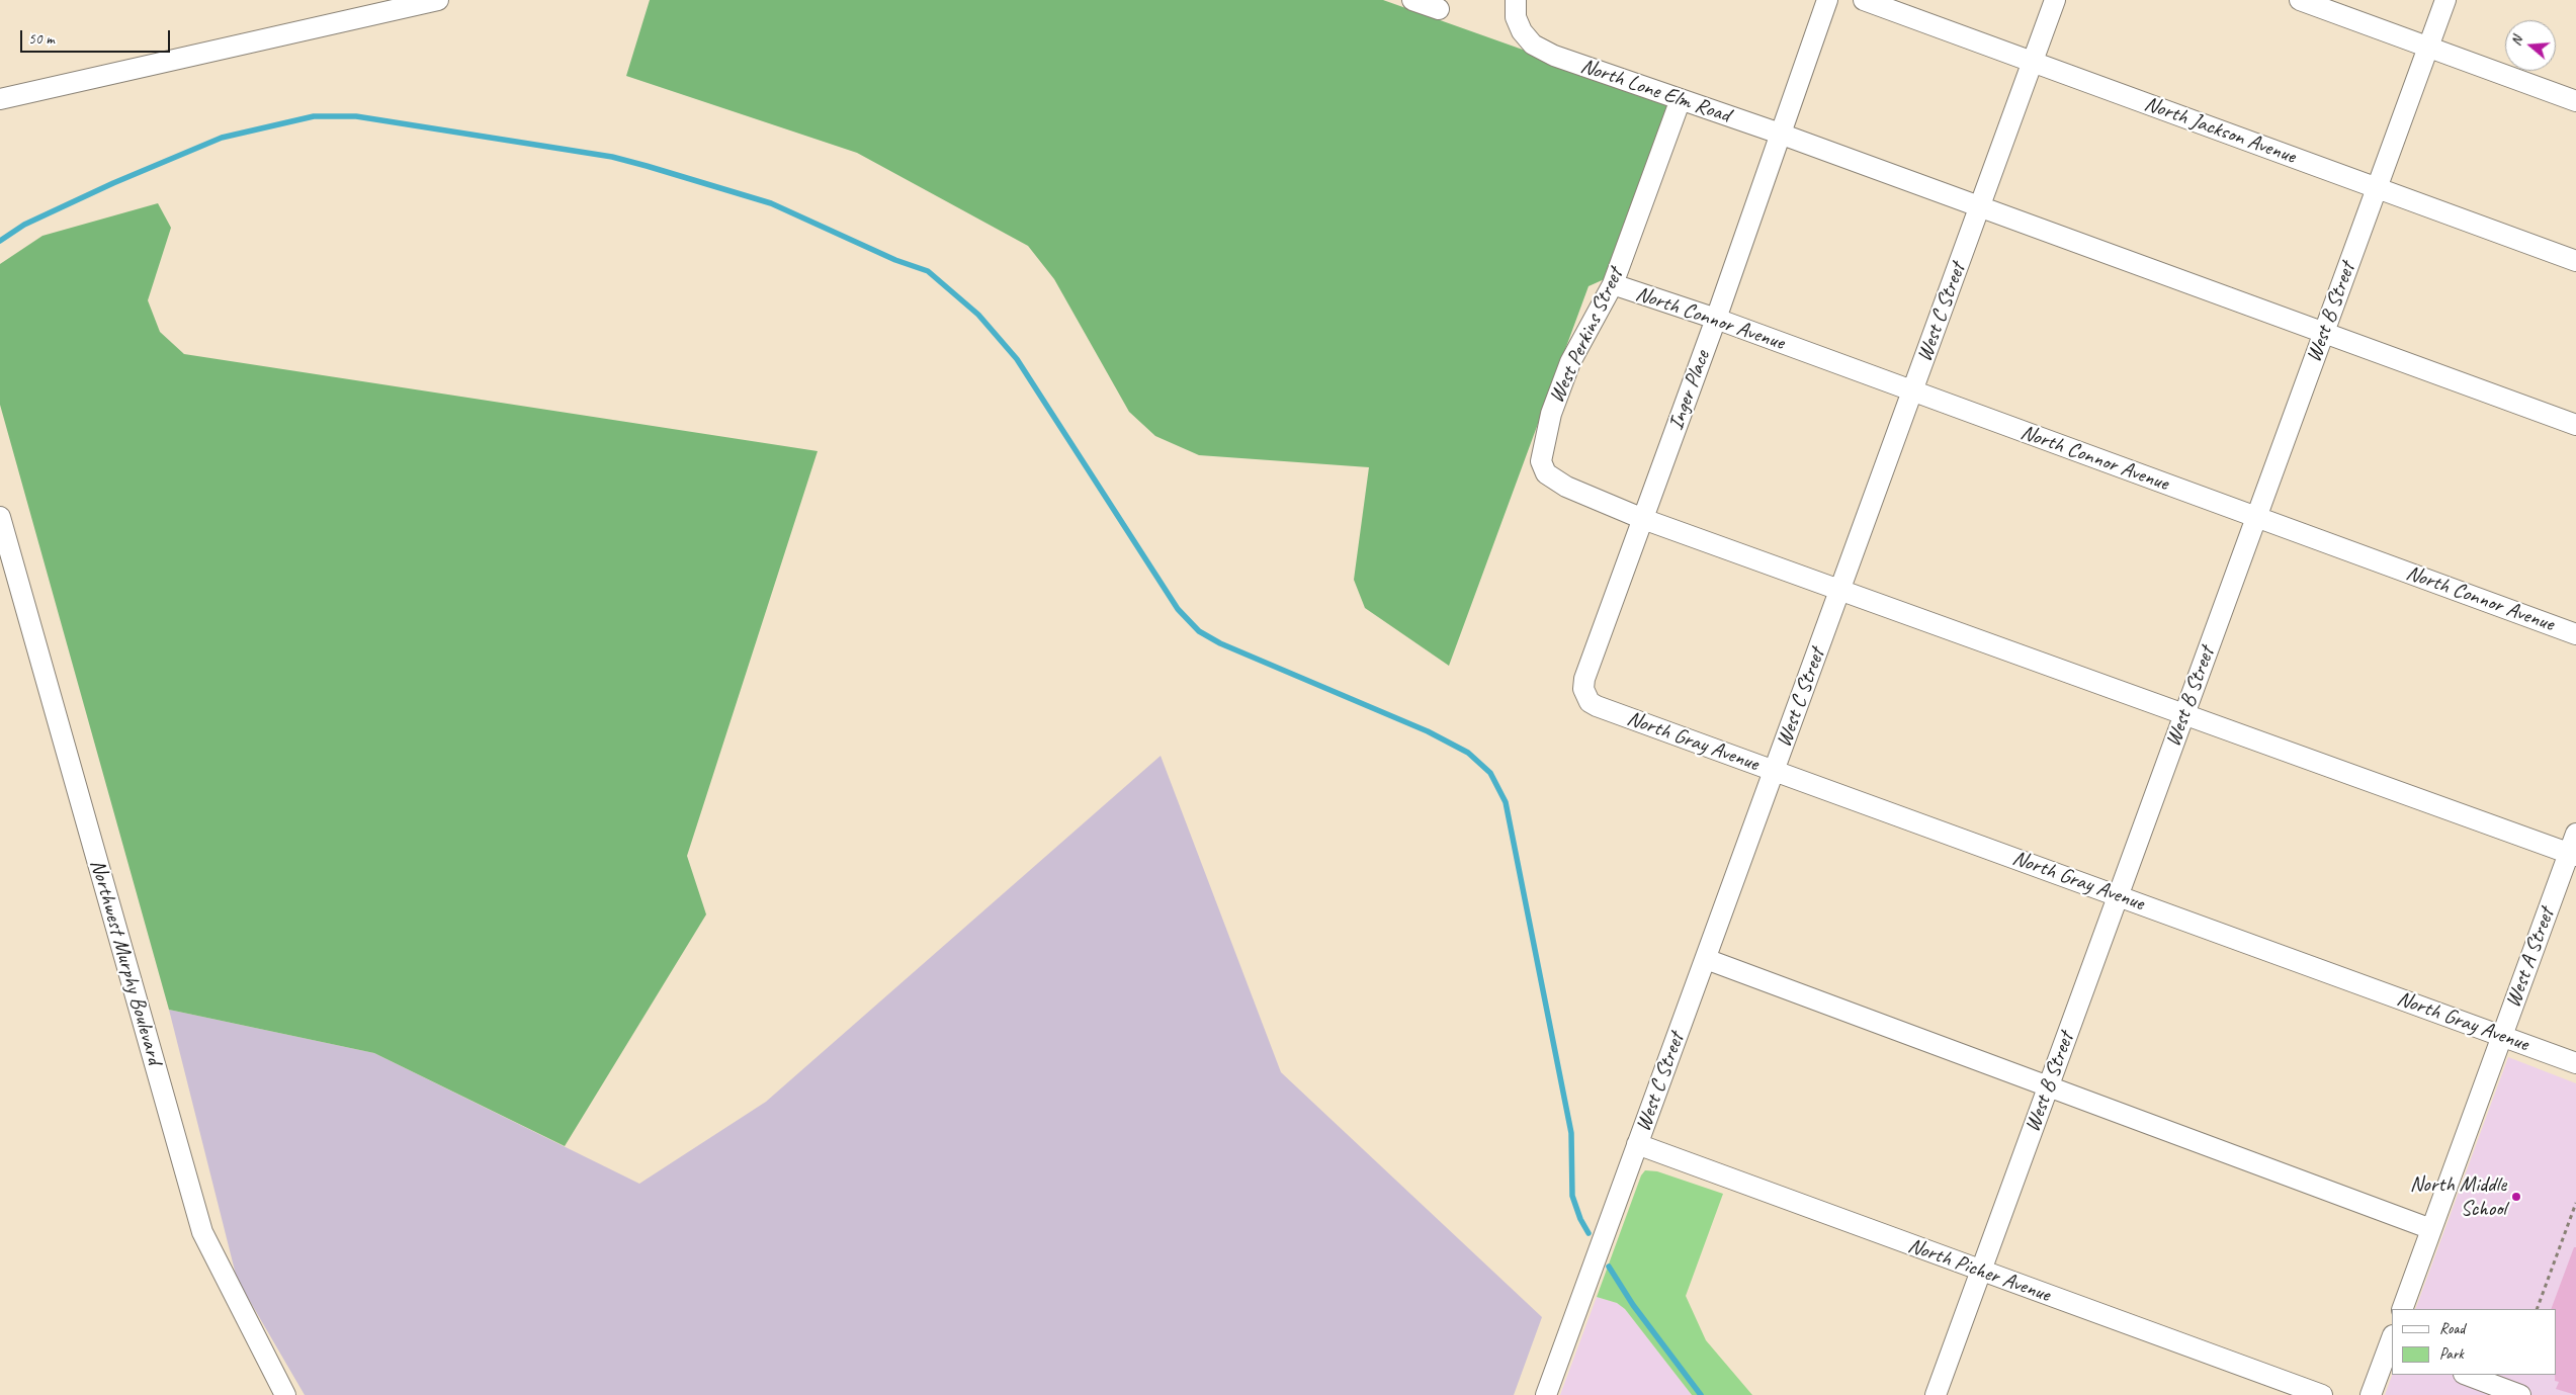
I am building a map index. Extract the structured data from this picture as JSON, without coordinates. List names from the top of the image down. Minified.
{"streets":{"street":["North Lone Elm Road","North Jackson Avenue","West C Street","West B Street","North Connor Avenue","West Perkins Street","Inger Place","North Gray Avenue","West A Street","Northwest Murphy Boulevard","North Picher Avenue"]},"crossings":[["North Lone Elm Road","West C Street"],["North Lone Elm Road","West B Street"],["North Lone Elm Road","West Perkins Street"],["North Lone Elm Road","Inger Place"],["North Jackson Avenue","West C Street"],["North Jackson Avenue","West B Street"],["West C Street","North Connor Avenue"],["West C Street","North Gray Avenue"],["West C Street","North Picher Avenue"],["West B Street","North Connor Avenue"],["West B Street","North Gray Avenue"],["West B Street","North Picher Avenue"],["North Connor Avenue","West Perkins Street"],["North Connor Avenue","Inger Place"],["West Perkins Street","Inger Place"],["Inger Place","North Gray Avenue"],["North Gray Avenue","West A Street"]],"places":["North Middle School"],"legend":["Road","Park"],"scale_bar":"50 m","north":"left"}
